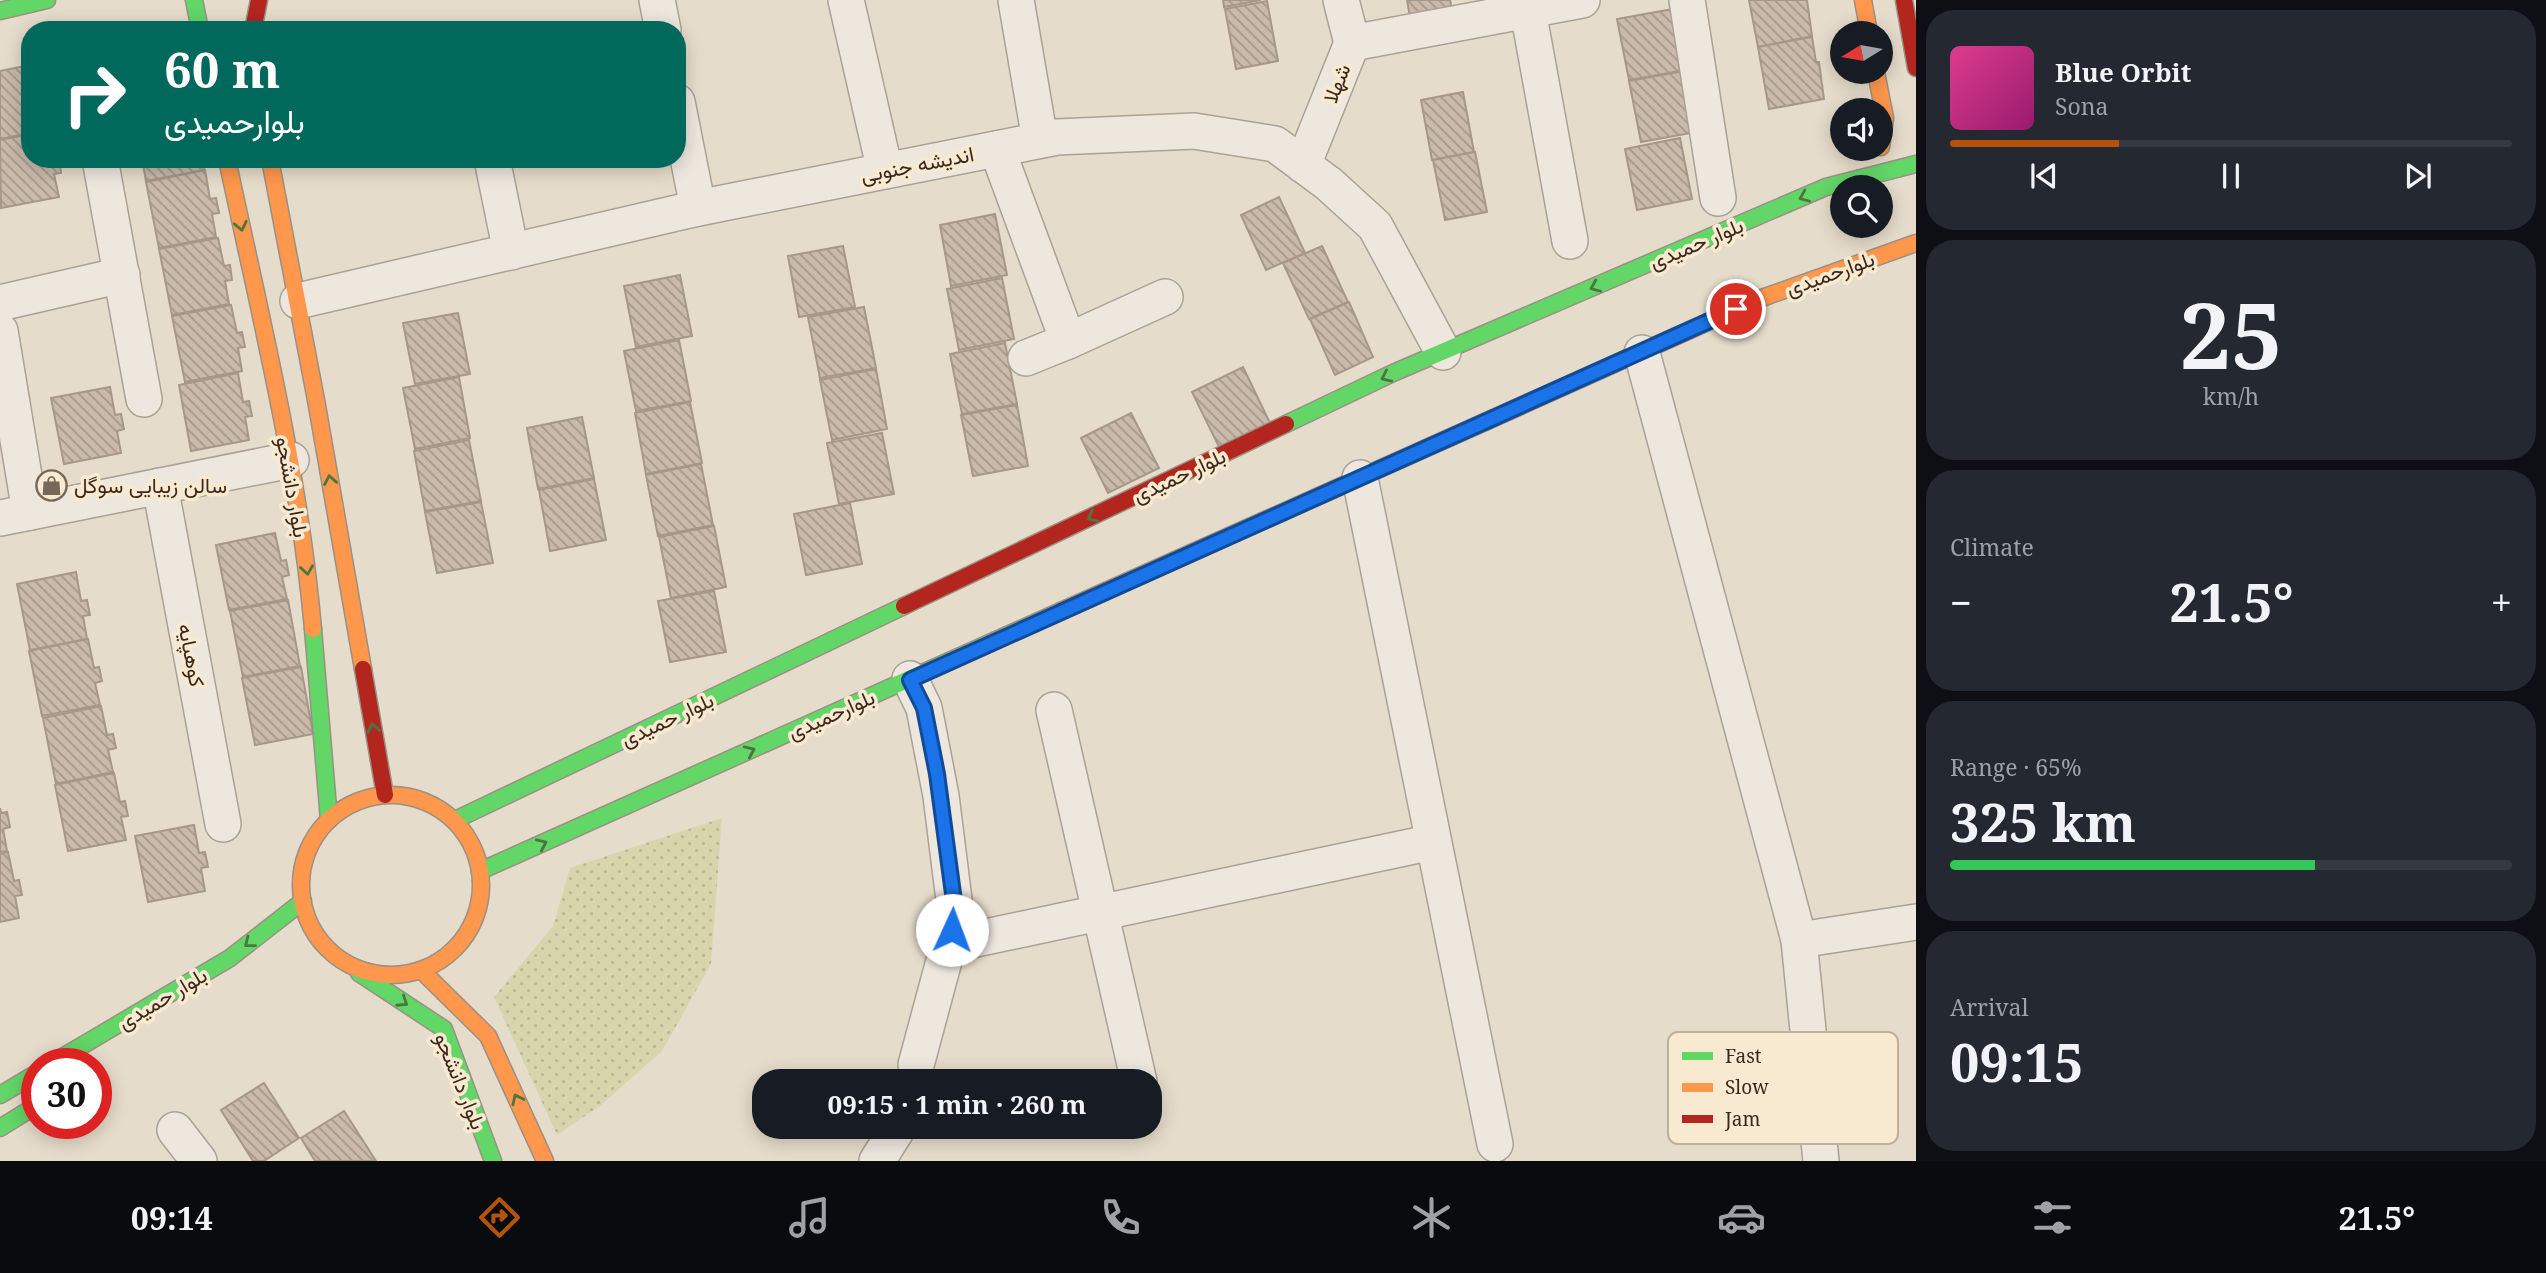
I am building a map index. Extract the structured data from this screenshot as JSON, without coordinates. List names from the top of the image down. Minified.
{"streets":{"street":["شهلا","اندیشه جنوبی","بلوار حمیدی","بلوارحمیدی","بلوار دانشجو","کوهپایه"]},"crossings":[["شهلا","اندیشه جنوبی"],["اندیشه جنوبی","بلوار حمیدی"],["اندیشه جنوبی","بلوار دانشجو"],["بلوار حمیدی","بلوارحمیدی"],["بلوار حمیدی","بلوار دانشجو"],["بلوارحمیدی","بلوار دانشجو"]],"one_way":["بلوار حمیدی"],"places":{"shop":["سالن زیبایی سوگل"]},"legend":["Fast","Slow","Jam"],"north":"left","page":{"turn":["60 m","بلوارحمیدی"],"song":["Blue Orbit","Sona"],"tile":[["25","km/h"],"Climate",["Range · 65%","325 km"],["Arrival","09:15"]],"heat":["−","21.5°","+"],"limit":"30","trip":"09:15 · 1 min · 260 m","tabs":["09:14","21.5°"]}}
